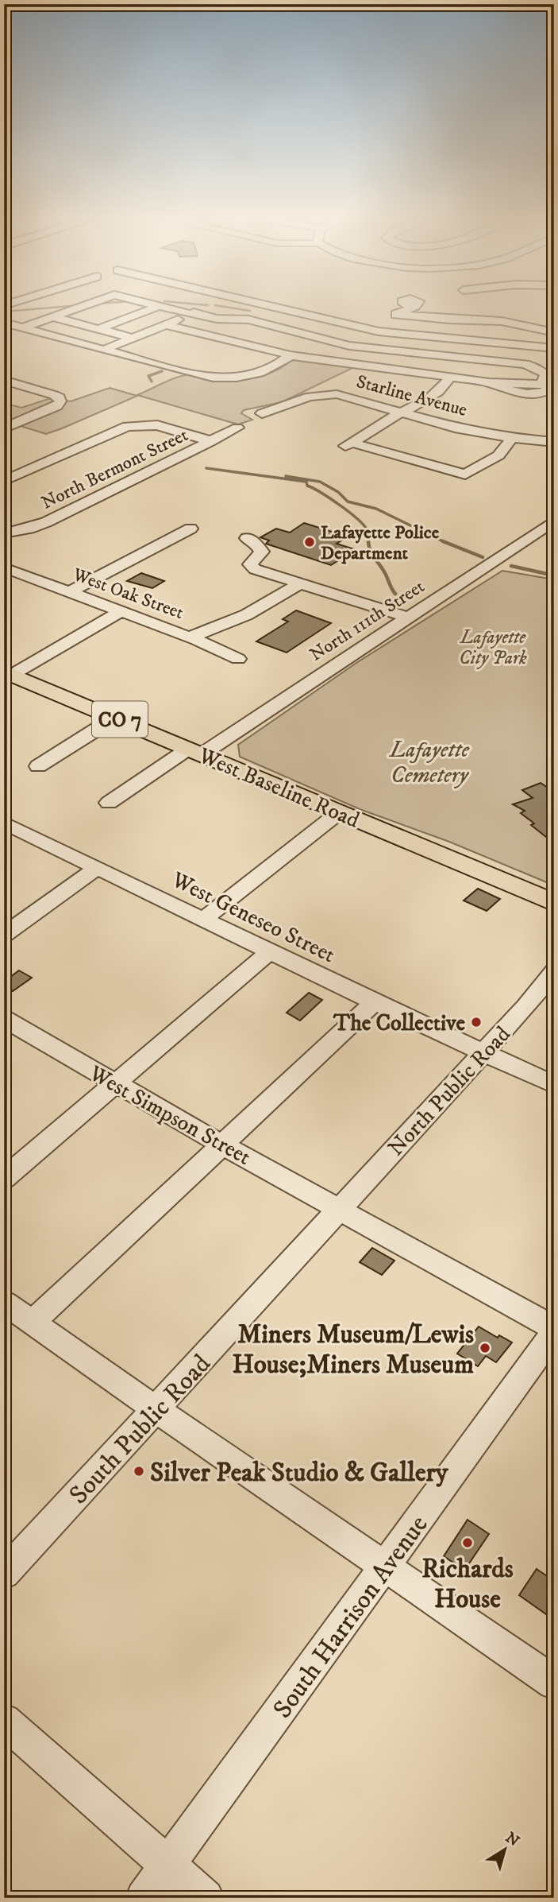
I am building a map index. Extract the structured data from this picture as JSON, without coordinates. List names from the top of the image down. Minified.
{"streets":{"main road":["CO 7","West Baseline Road"],"street":["Starline Avenue","North Bermont Street","West Oak Street","North 111th Street","West Geneseo Street","North Public Road","West Simpson Street","South Public Road","South Harrison Avenue"]},"crossings":[["North 111th Street","West Baseline Road"],["West Geneseo Street","North Public Road"],["North Public Road","West Simpson Street"],["North Public Road","South Public Road"],["West Simpson Street","South Public Road"]],"parks":["Lafayette City Park","Lafayette Cemetery"],"places":["Lafayette Police Department","The Collective","Miners Museum/Lewis House;Miners Museum","Silver Peak Studio & Gallery","Richards House"],"north":"top right"}
